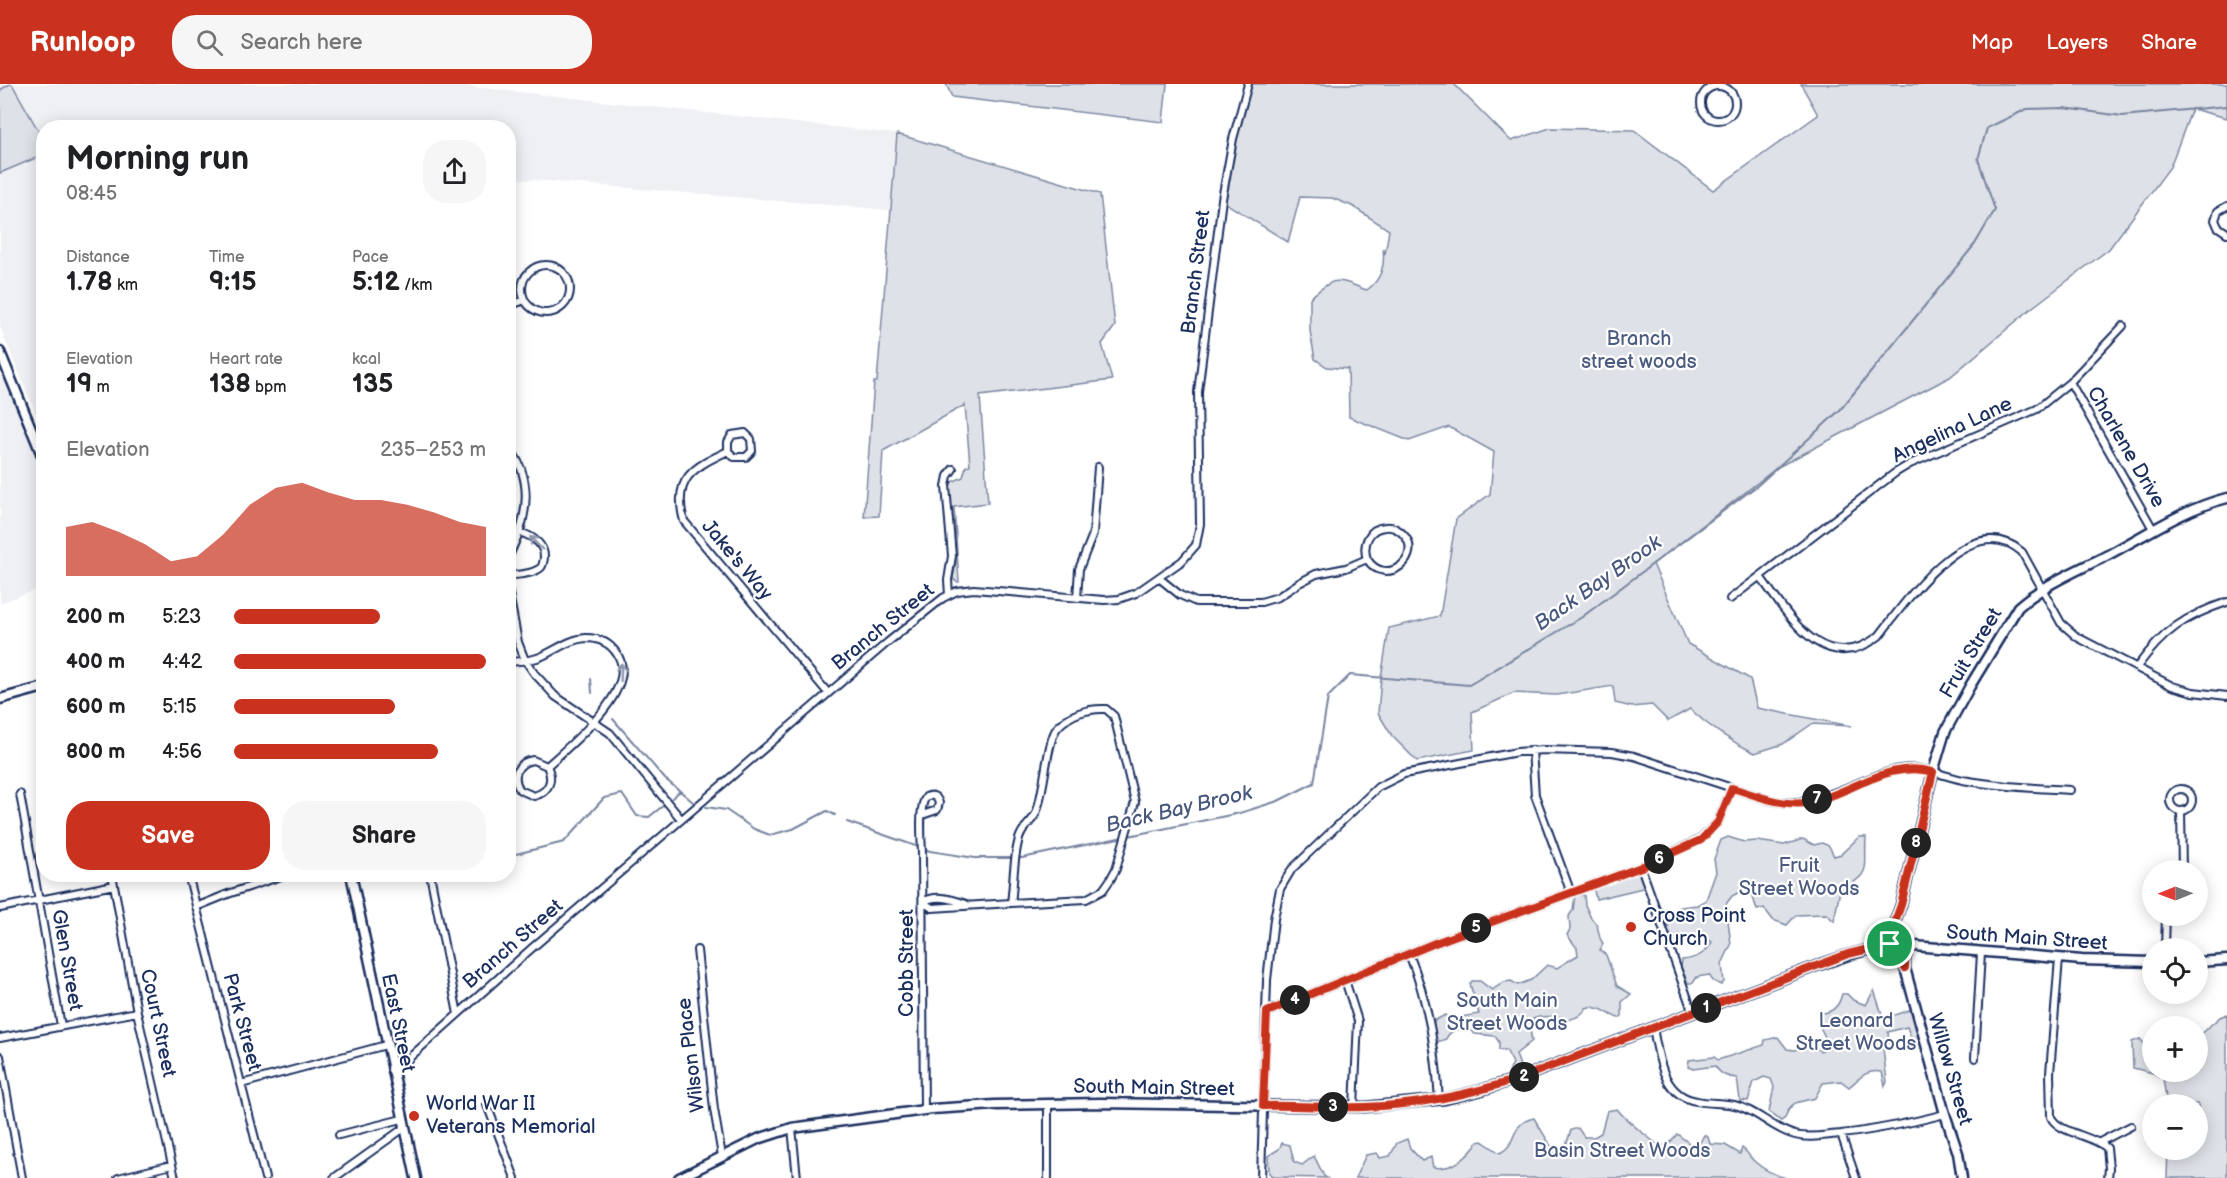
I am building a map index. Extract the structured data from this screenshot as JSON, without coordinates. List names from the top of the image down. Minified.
{"streets":{"main road":["Fruit Street","South Main Street","East Street","Willow Street"],"street":["Branch Street","Angelina Lane","Charlene Drive","Jake's Way","Glen Street","Cobb Street","Park Street","Court Street","Wilson Place"]},"crossings":[["Branch Street","Jake's Way"],["Branch Street","East Street"],["Angelina Lane","Charlene Drive"],["Charlene Drive","Fruit Street"],["Fruit Street","South Main Street"],["South Main Street","Cobb Street"],["South Main Street","Wilson Place"]],"water":["Back Bay Brook"],"parks":["Branch street woods","Fruit Street Woods","South Main Street Woods","Leonard Street Woods","Basin Street Woods"],"places":["Cross Point Church","World War II Veterans Memorial"],"north":"left","page":{"header":"Runloop","search":"Search here","nav":["Map","Layers","Share"],"heading":["Morning run","08:45"],"stats":[["Distance","1.78 km"],["Time","9:15"],["Pace","5:12 /km"],["Elevation","19 m"],["Heart rate","138 bpm"],["kcal","135"]],"chart":["Elevation","235–253 m"],"list":[{"name":"200 m","note":"5:23"},{"name":"400 m","note":"4:42"},{"name":"600 m","note":"5:15"},{"name":"800 m","note":"4:56"}],"pins":["7","8","6","5","4","1","2","3"],"buttons":["Save","Share"],"map_buttons":["+","−"]}}
